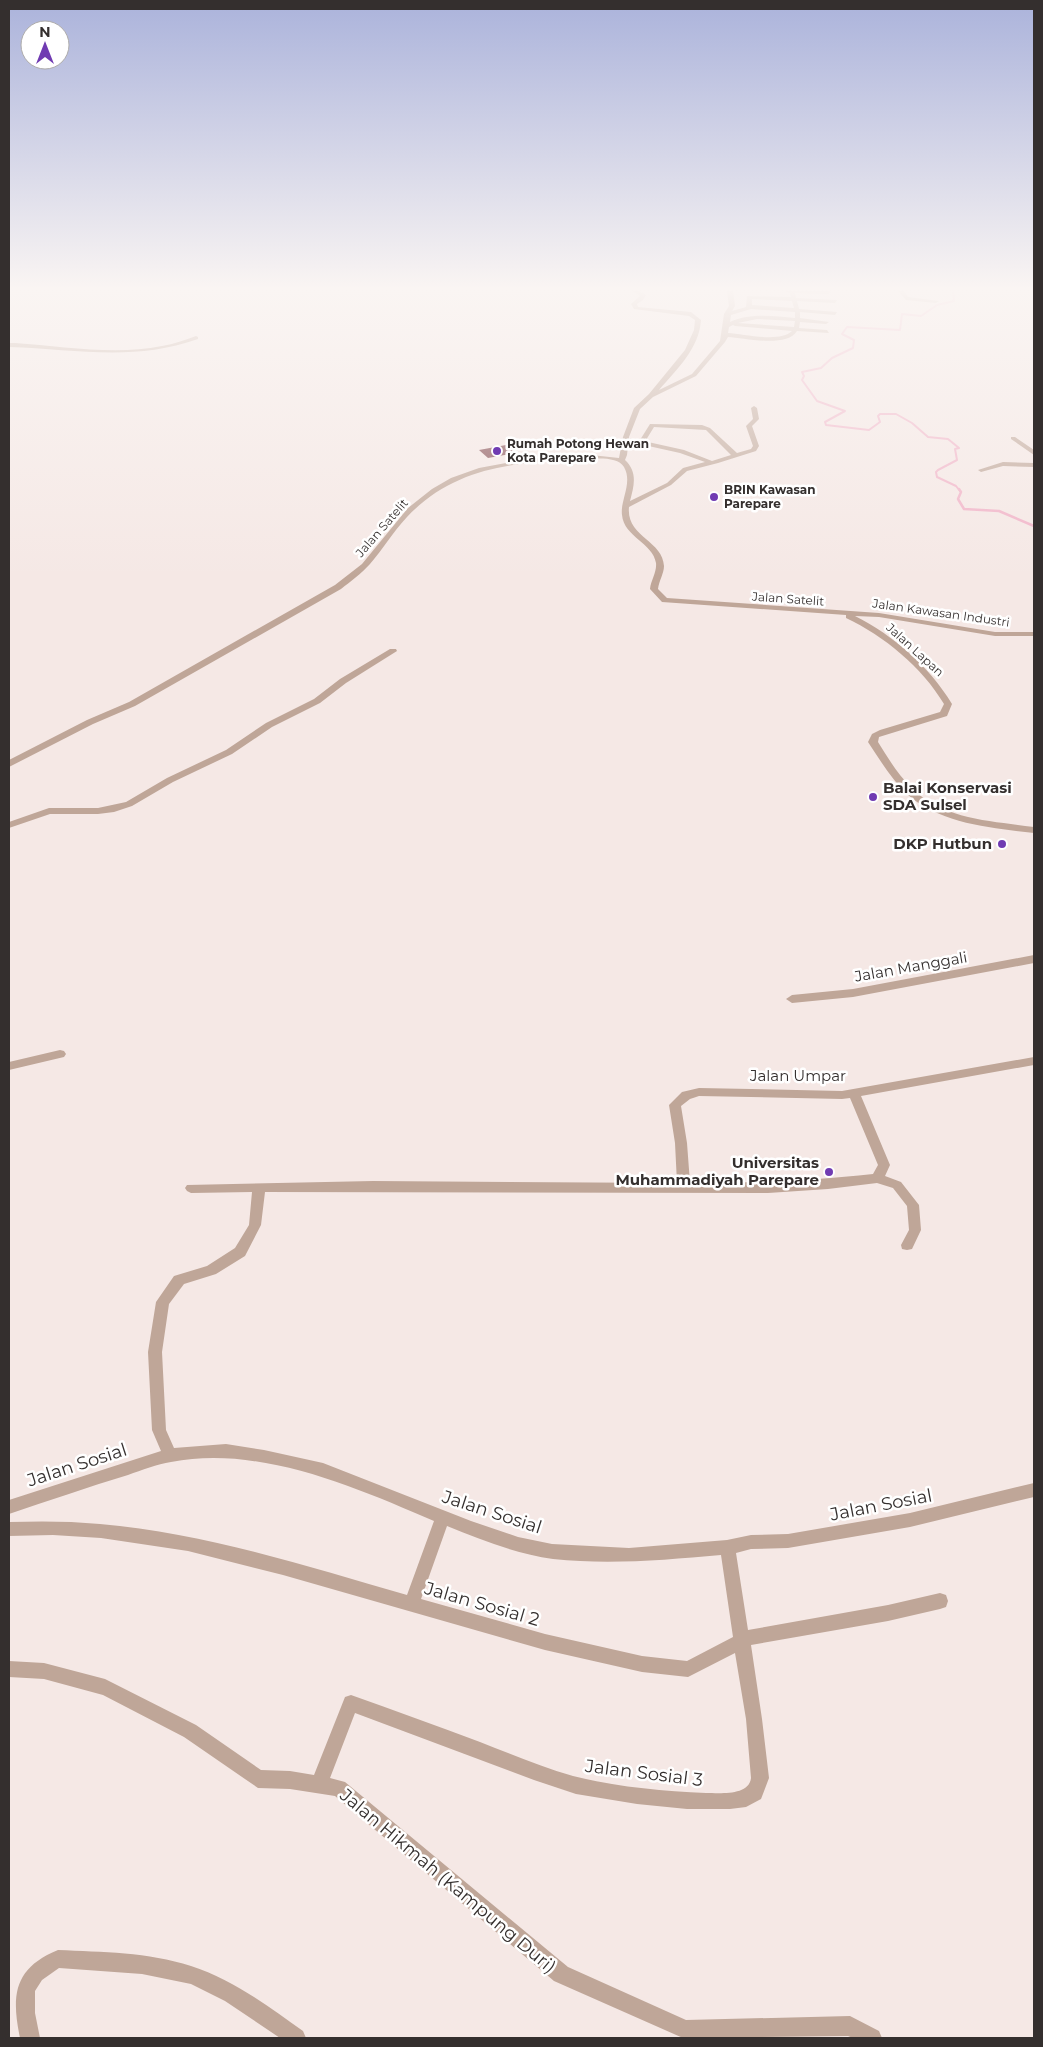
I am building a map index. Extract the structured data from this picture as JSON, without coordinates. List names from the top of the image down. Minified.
{"streets":{"street":["Jalan Satelit","Jalan Kawasan Industri","Jalan Lapan","Jalan Manggali","Jalan Umpar","Jalan Sosial","Jalan Sosial 2","Jalan Sosial 3","Jalan Hikmah (Kampung Duri)"]},"crossings":[["Jalan Satelit","Jalan Kawasan Industri"],["Jalan Satelit","Jalan Lapan"],["Jalan Kawasan Industri","Jalan Lapan"],["Jalan Sosial","Jalan Sosial 3"],["Jalan Sosial 2","Jalan Sosial 3"],["Jalan Sosial 3","Jalan Hikmah (Kampung Duri)"]],"places":["Rumah Potong Hewan Kota Parepare","BRIN Kawasan Parepare","Balai Konservasi SDA Sulsel","DKP Hutbun","Universitas Muhammadiyah Parepare"],"north":"top"}
